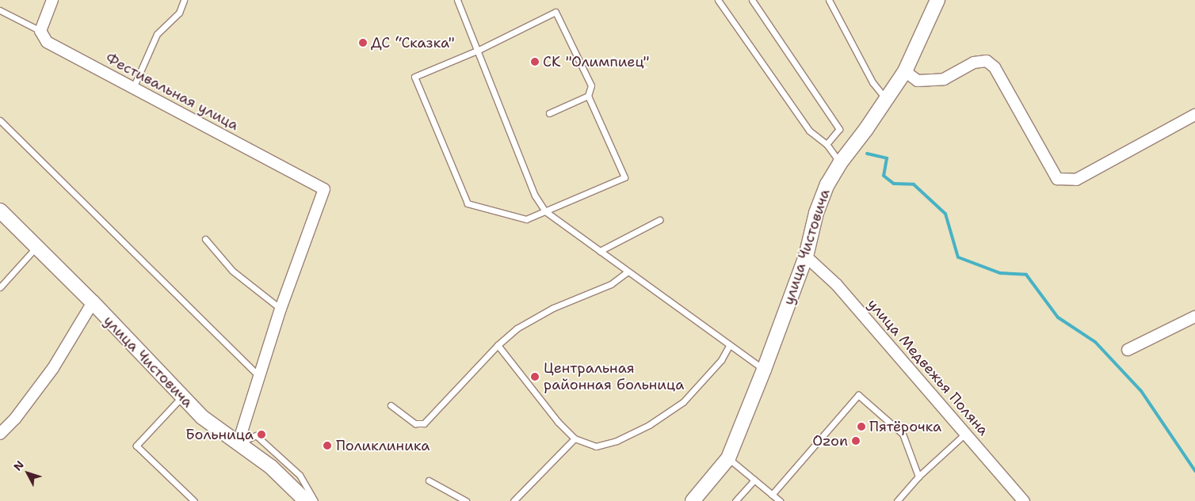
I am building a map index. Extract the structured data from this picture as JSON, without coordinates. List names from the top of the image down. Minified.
{"streets":{"street":["Фестивальная улица","улица Чистовича","улица Медвежья Поляна"]},"crossings":[["улица Чистовича","улица Медвежья Поляна"]],"places":["ДС “Сказка\"","СК \"Олимпиец\"","Центральная районная больница","Пятёрочка","Больница","Ozon","Поликлиника"],"north":"top left"}
